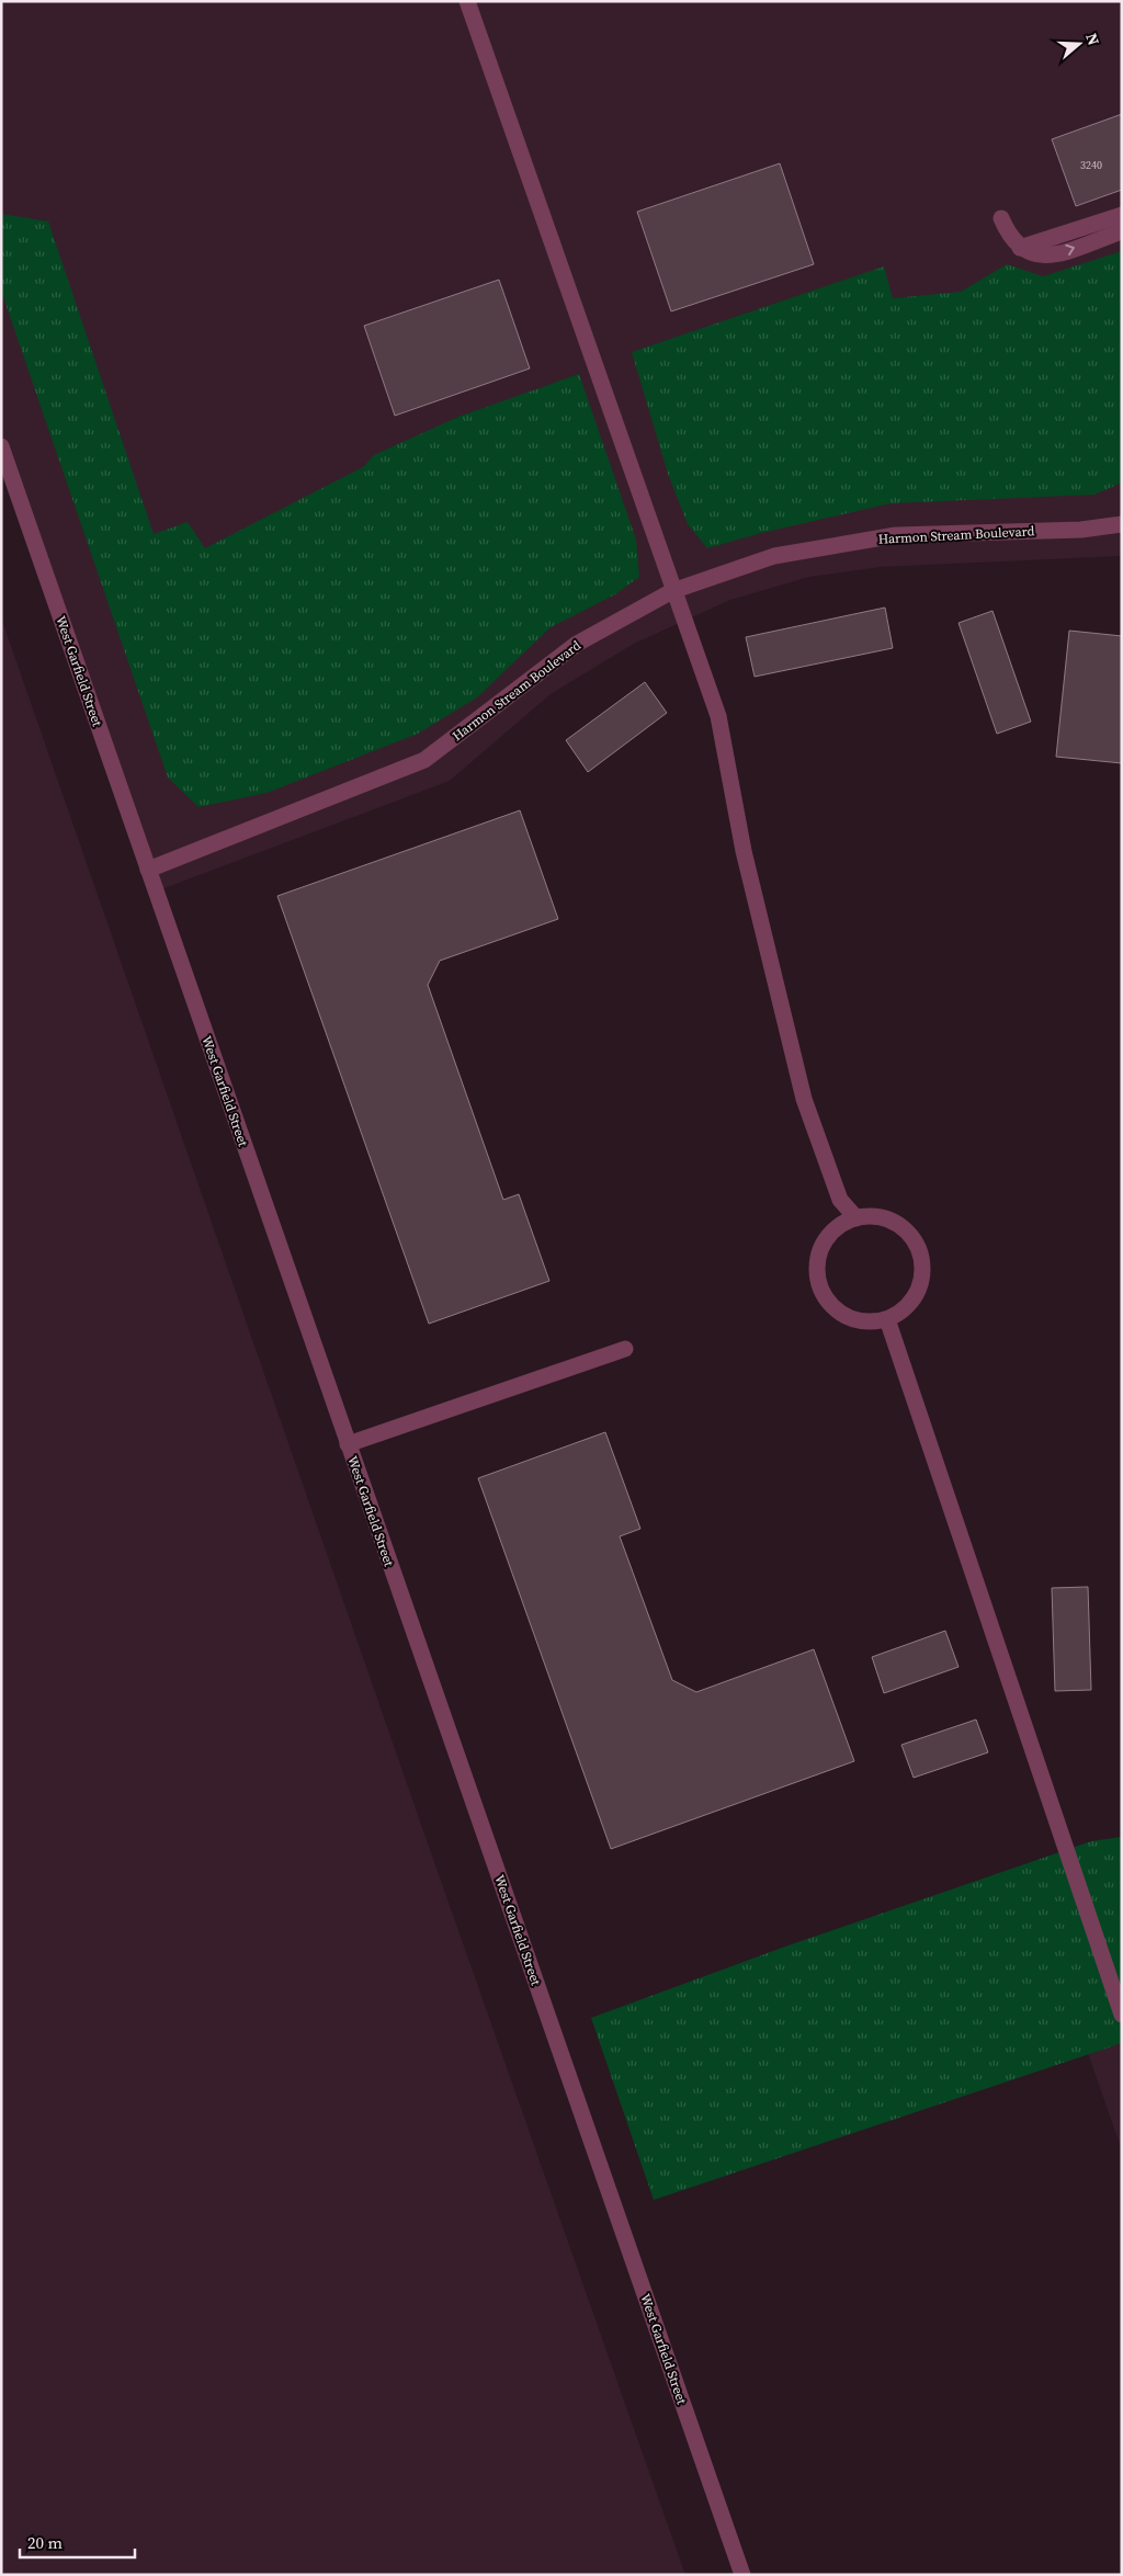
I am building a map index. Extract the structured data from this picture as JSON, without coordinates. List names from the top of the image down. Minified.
{"streets":{"street":["Harmon Stream Boulevard","West Garfield Street"]},"crossings":[["Harmon Stream Boulevard","West Garfield Street"]],"house_numbers":["3240"],"scale_bar":"20 m","north":"right"}
